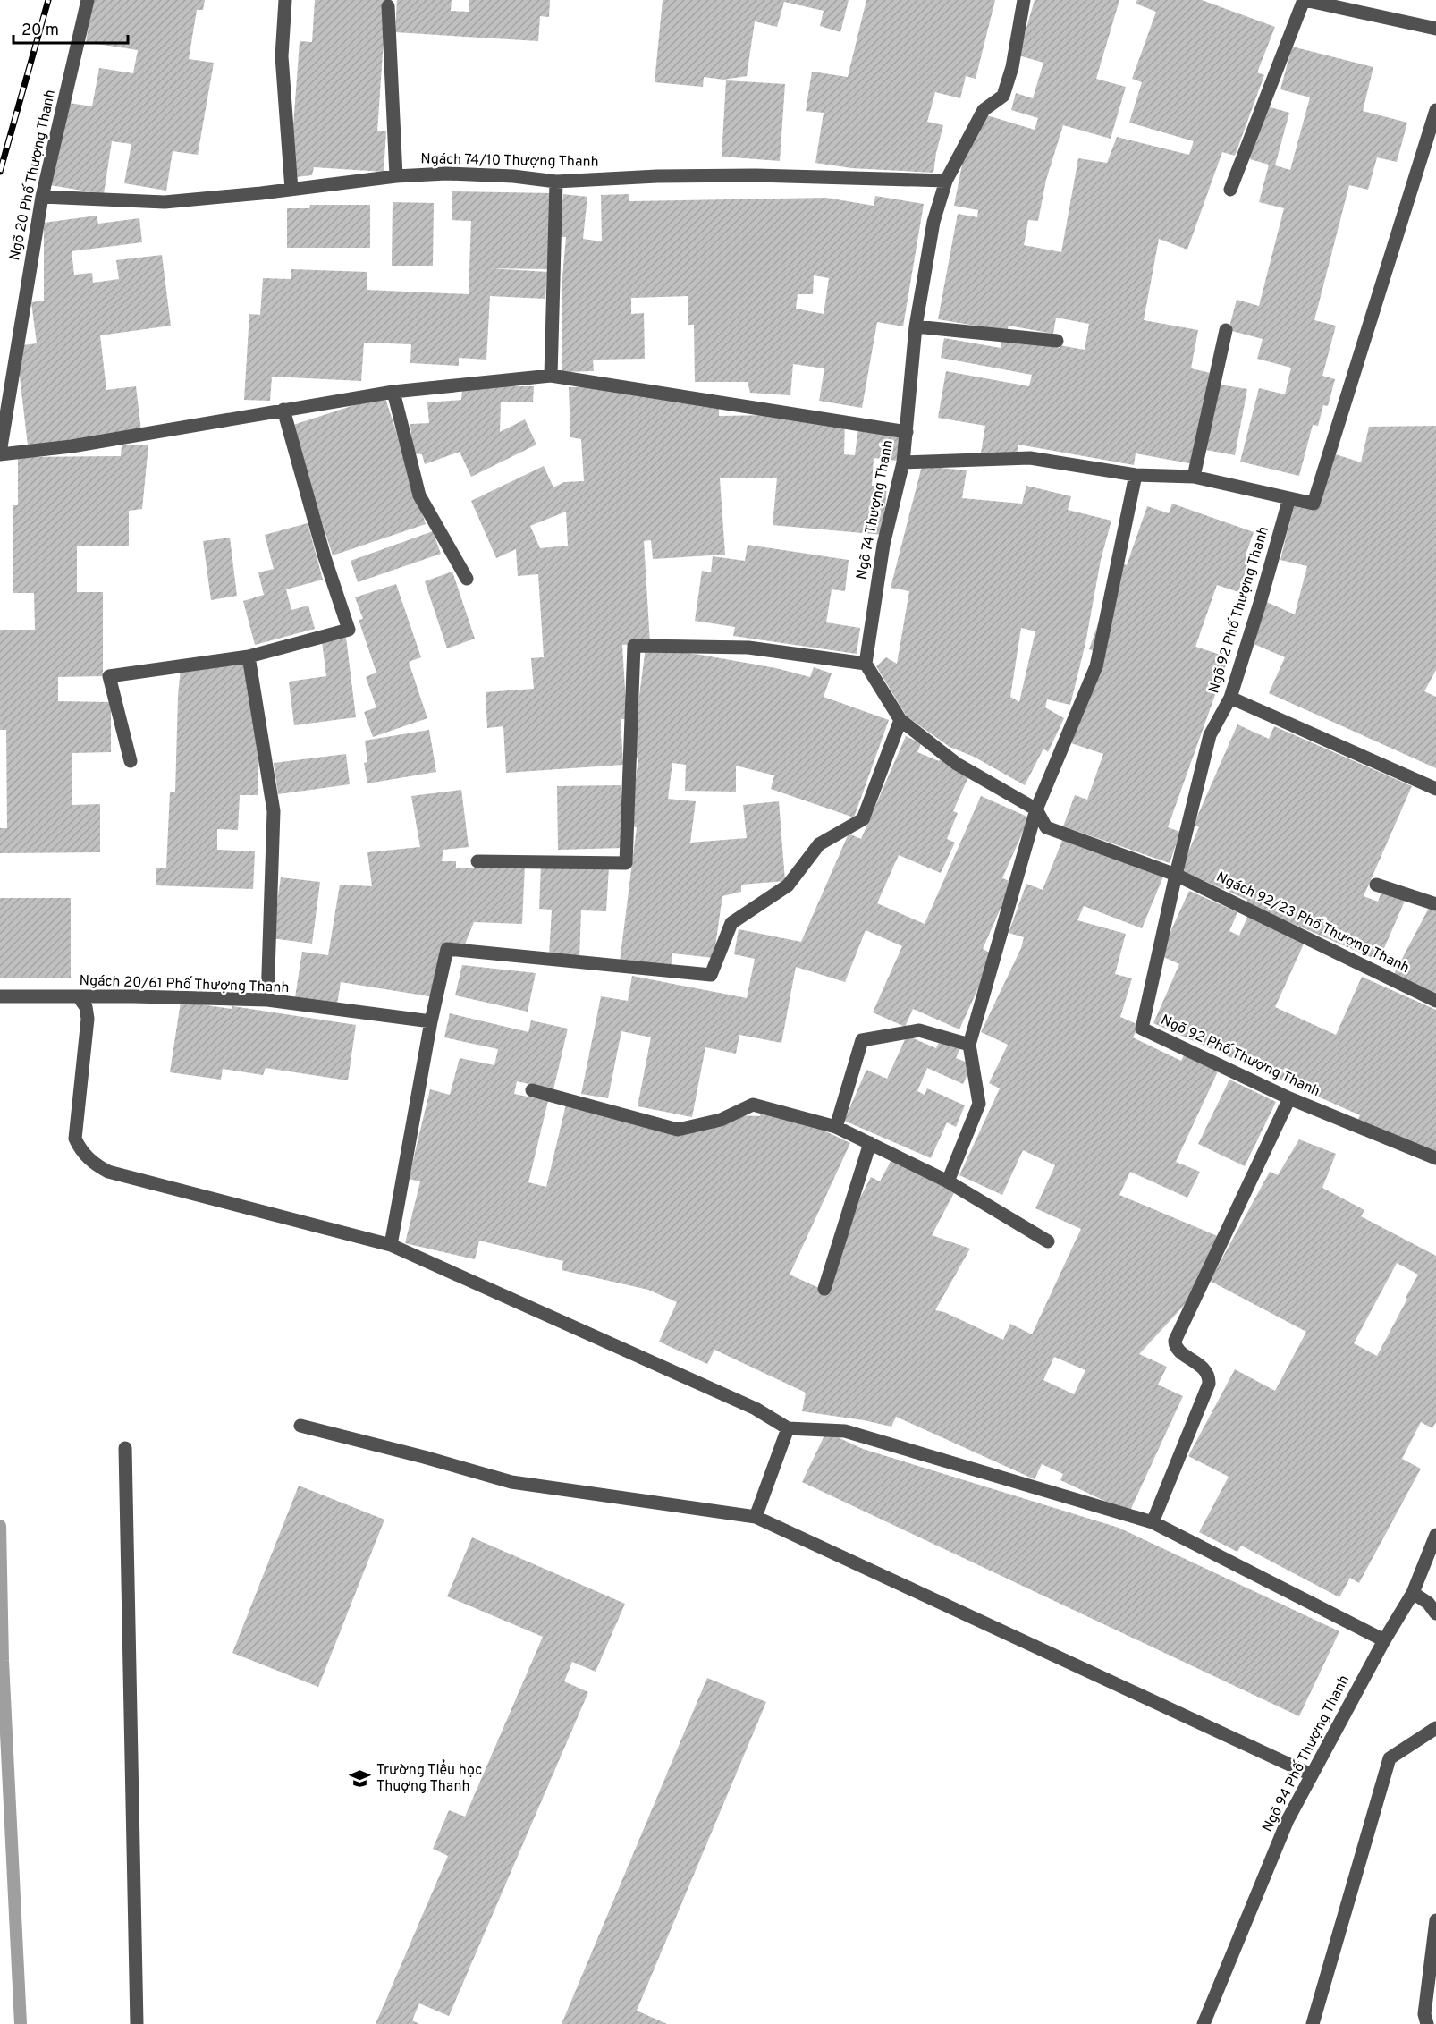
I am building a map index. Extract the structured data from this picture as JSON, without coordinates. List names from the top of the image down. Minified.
{"streets":{"street":["Ngách 74/10 Thượng Thanh","Ngõ 20 Phố Thượng Thanh","Ngõ 74 Thượng Thanh","Ngõ 92 Phố Thượng Thanh","Ngách 92/23 Phố Thượng Thanh","Ngách 20/61 Phố Thượng Thanh","Ngõ 94 Phố Thượng Thanh"]},"crossings":[["Ngách 74/10 Thượng Thanh","Ngõ 20 Phố Thượng Thanh"],["Ngách 74/10 Thượng Thanh","Ngõ 74 Thượng Thanh"],["Ngõ 92 Phố Thượng Thanh","Ngách 92/23 Phố Thượng Thanh"]],"places":{"school or university":["Trường Tiểu học Thuợng Thanh"]},"scale_bar":"20 m"}
